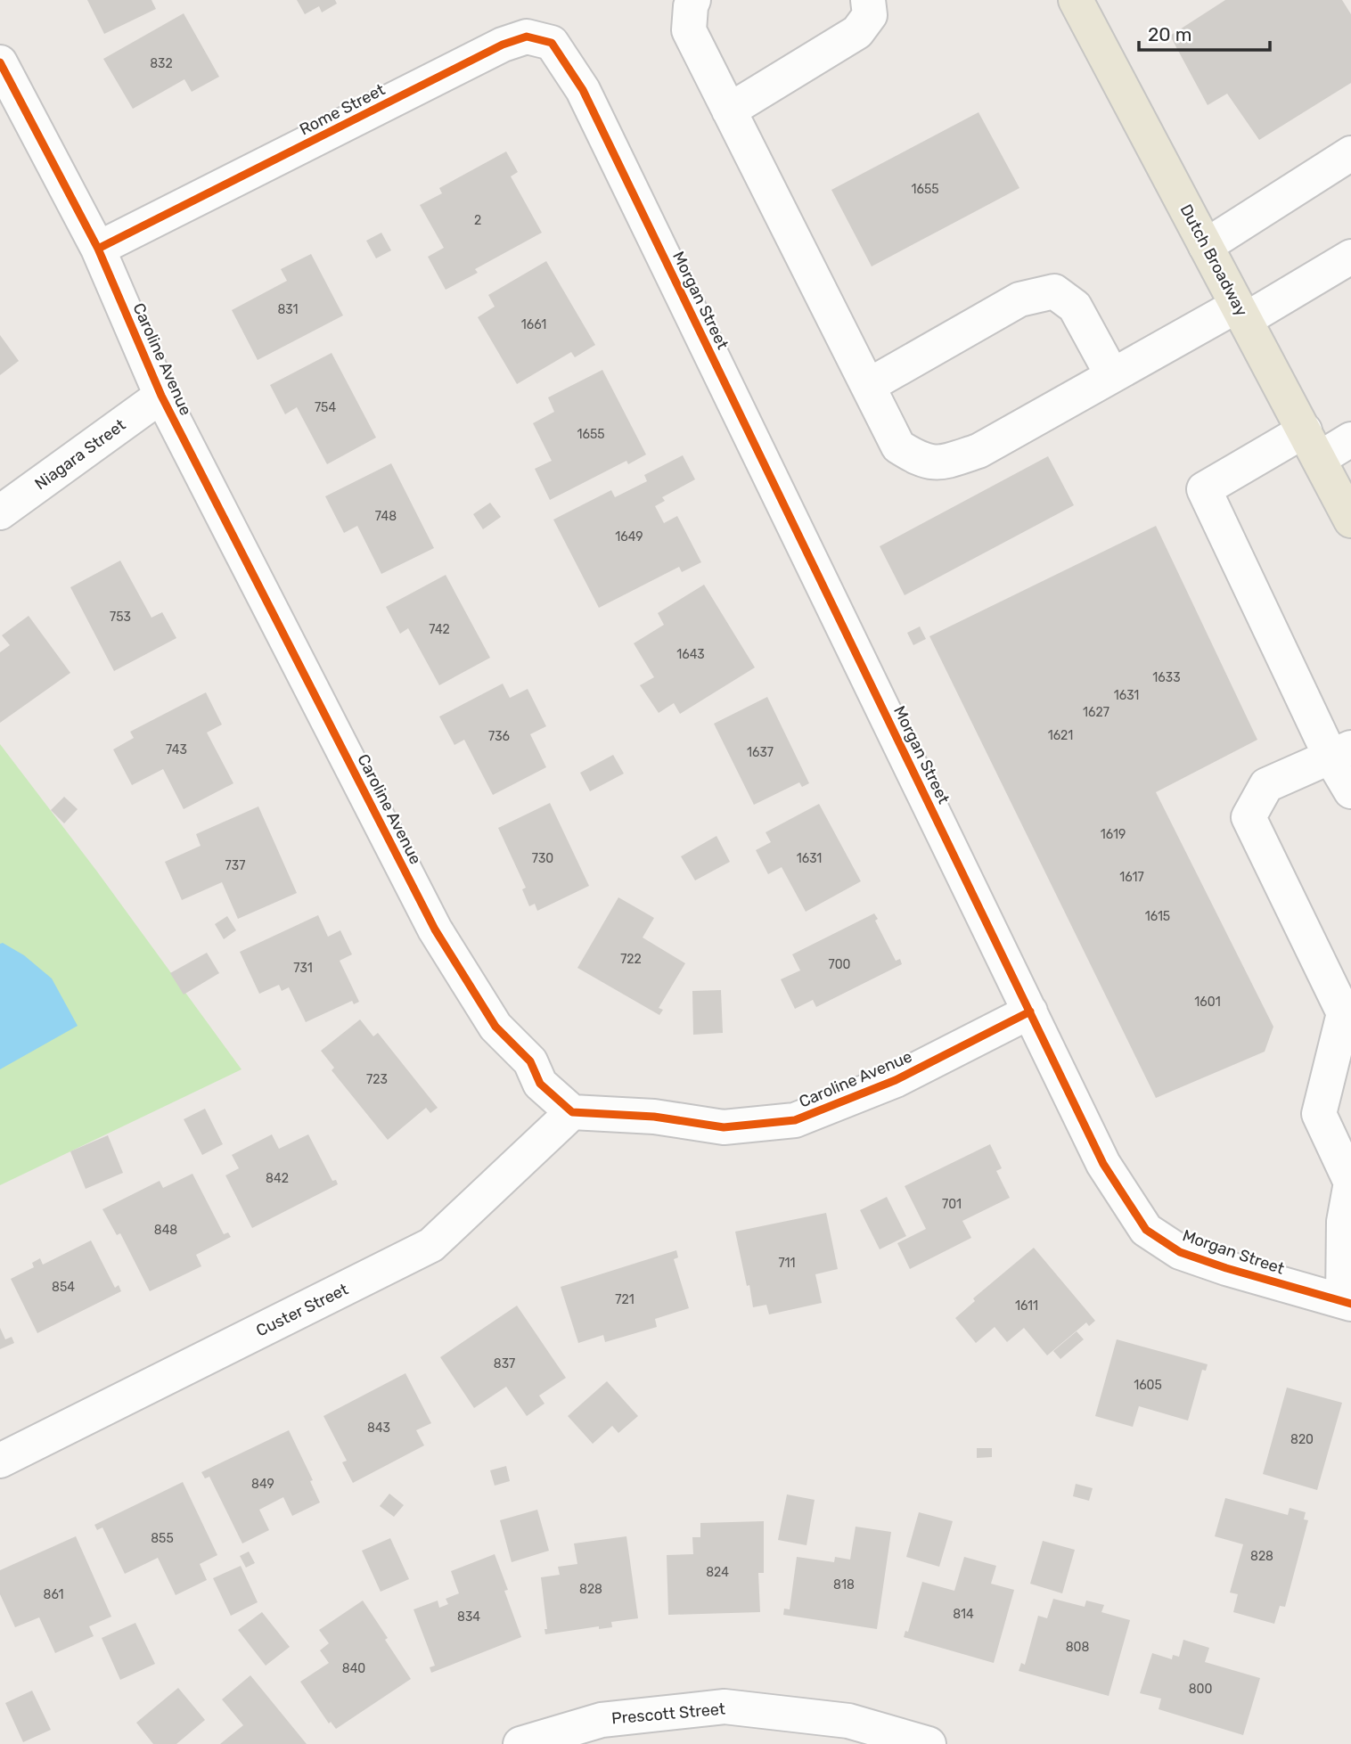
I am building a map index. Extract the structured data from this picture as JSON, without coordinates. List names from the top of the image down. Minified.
{"streets":{"main road":["Dutch Broadway"],"street":["Rome Street","Morgan Street","Caroline Avenue","Niagara Street","Custer Street","Prescott Street"]},"crossings":[["Rome Street","Morgan Street"],["Rome Street","Caroline Avenue"],["Morgan Street","Caroline Avenue"],["Caroline Avenue","Niagara Street"],["Caroline Avenue","Custer Street"]],"house_numbers":["832","1655","2","831","1661","754","1655","748","1649","753","742","1643","1633","1631","1627","1621","736","743","1637","1619","730","1631","737","1617","1615","722","700","731","1601","723","842","701","848","711","854","721","1611","837","1605","843","820","849","855","828","824","818","828","861","814","834","808","840","800"],"scale_bar":"20 m"}
